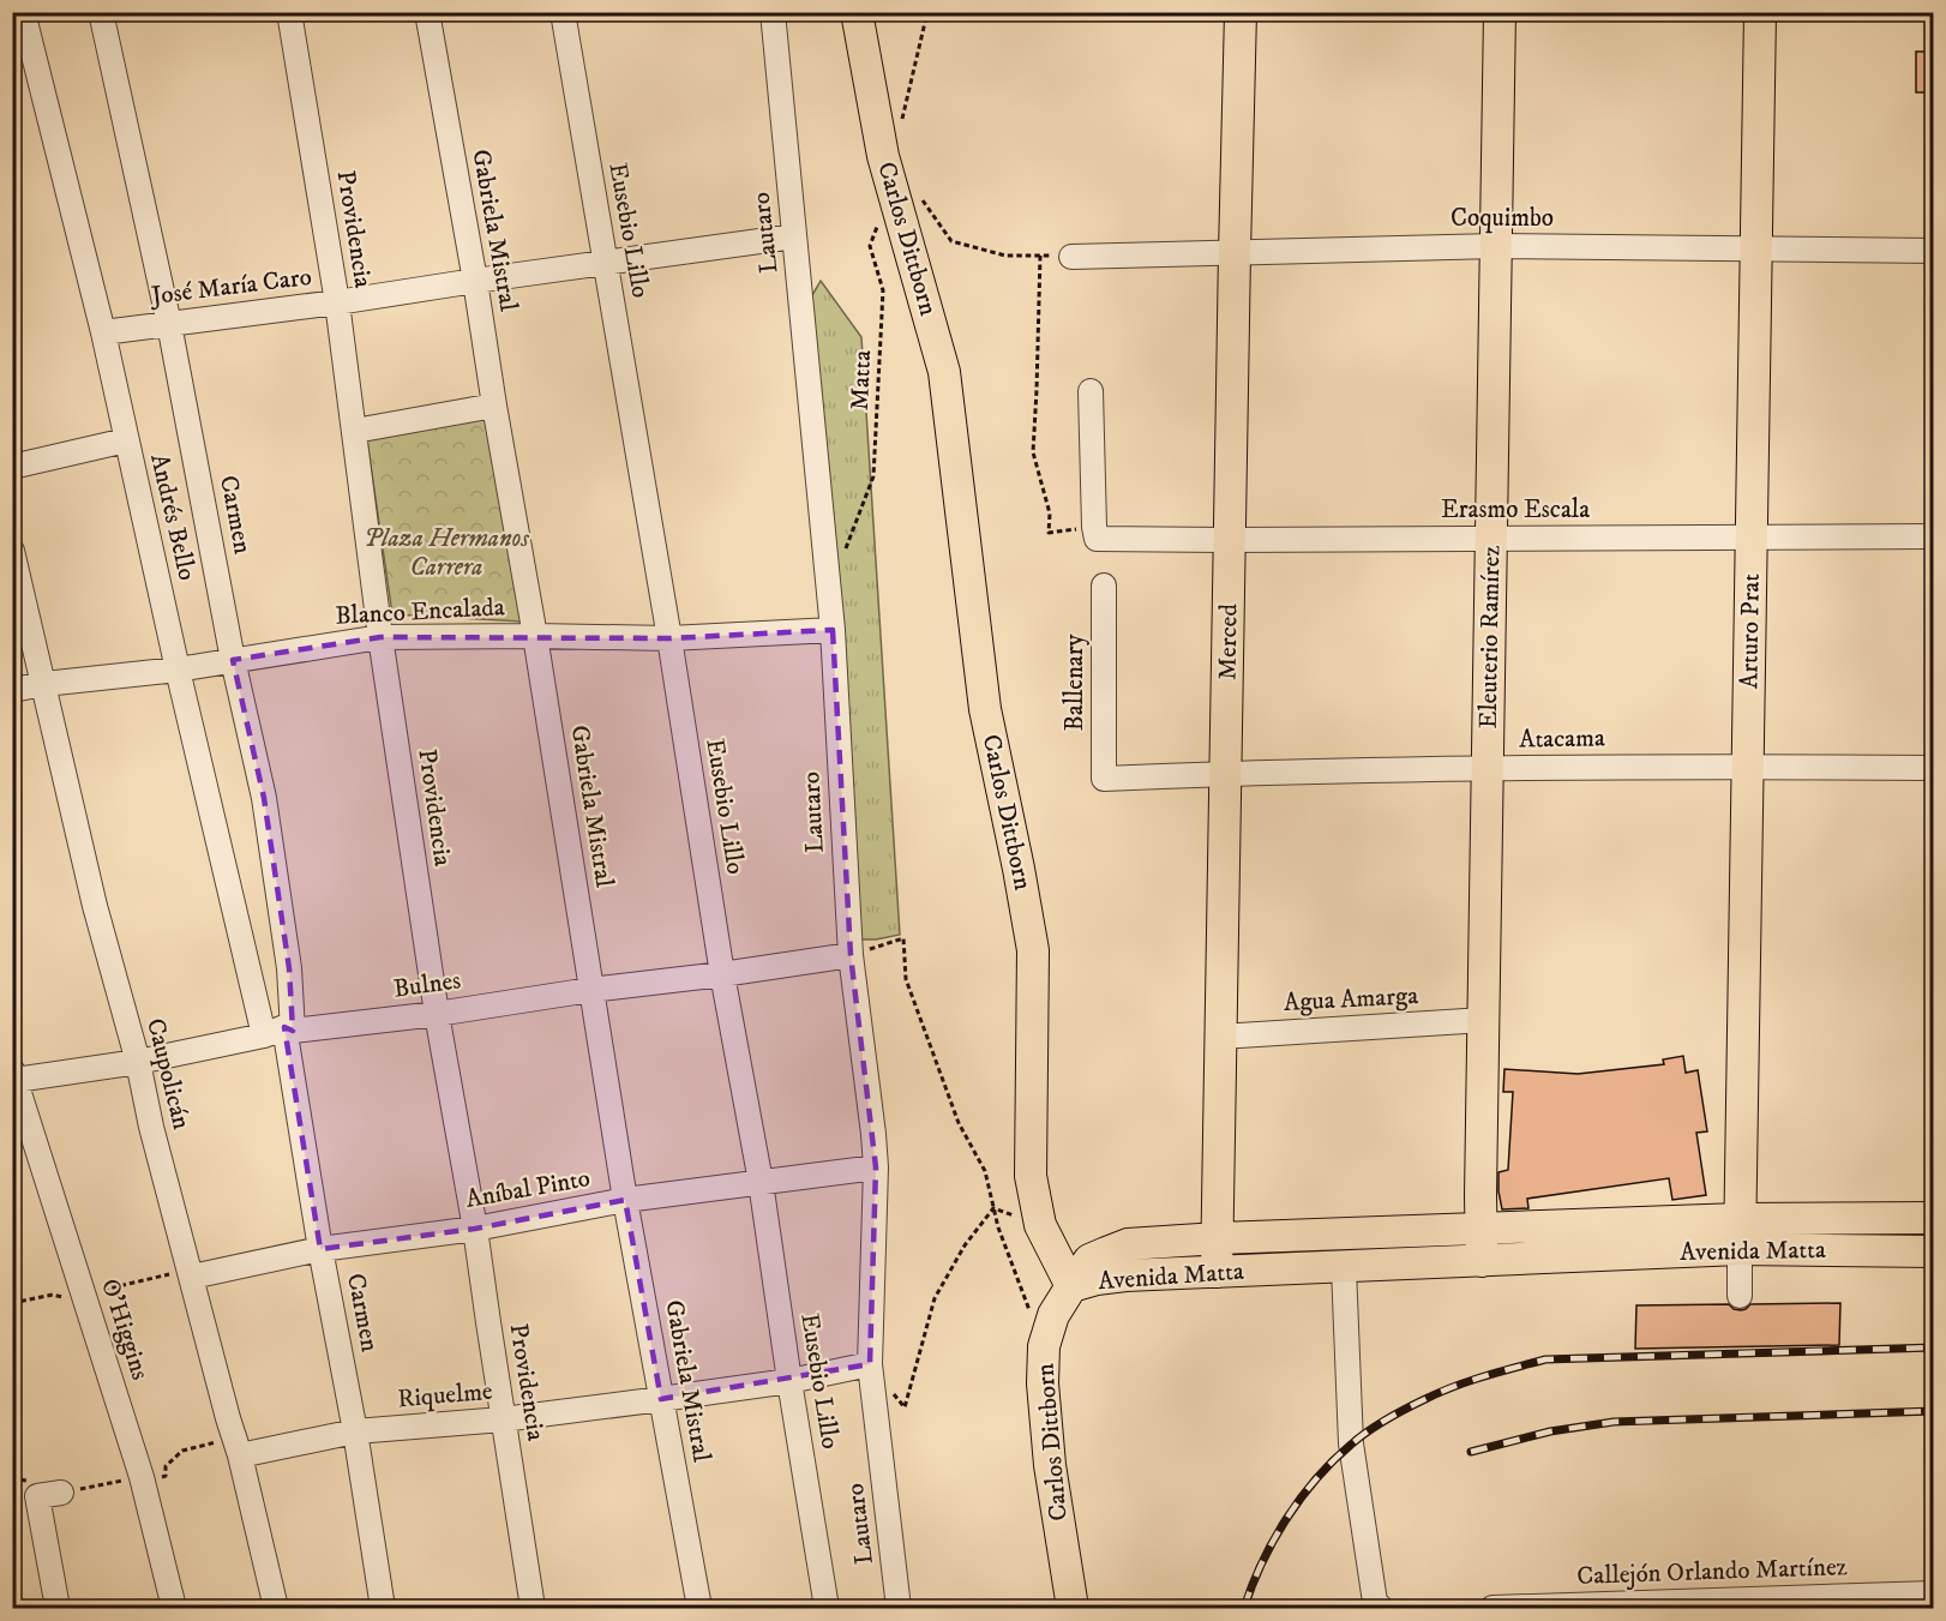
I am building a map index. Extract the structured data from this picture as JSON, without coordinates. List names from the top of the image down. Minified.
{"streets":{"main road":["Carlos Dittborn","Arturo Prat","Eleuterio Ramírez","Merced","Avenida Matta"],"street":["Coquimbo","Providencia","Gabriela Mistral","Eusebio Lillo","Lautaro","José María Caro","Erasmo Escala","Carmen","Andrés Bello","Blanco Encalada","Ballenary","Atacama","Bulnes","Agua Amarga","Caupolicán","Aníbal Pinto","O'Higgins","Riquelme","Callejón Orlando Martínez"],"path":["Matta"]},"crossings":[["Coquimbo","Arturo Prat"],["Coquimbo","Eleuterio Ramírez"],["Coquimbo","Merced"],["Providencia","José María Caro"],["Providencia","Blanco Encalada"],["Providencia","Bulnes"],["Providencia","Aníbal Pinto"],["Providencia","Riquelme"],["Gabriela Mistral","José María Caro"],["Gabriela Mistral","Blanco Encalada"],["Gabriela Mistral","Bulnes"],["Gabriela Mistral","Aníbal Pinto"],["Gabriela Mistral","Riquelme"],["Eusebio Lillo","José María Caro"],["Eusebio Lillo","Blanco Encalada"],["Eusebio Lillo","Bulnes"],["Eusebio Lillo","Aníbal Pinto"],["Eusebio Lillo","Riquelme"],["Lautaro","José María Caro"],["Lautaro","Blanco Encalada"],["Lautaro","Bulnes"],["Lautaro","Aníbal Pinto"],["Lautaro","Riquelme"],["Carlos Dittborn","Matta"],["Carlos Dittborn","Avenida Matta"],["José María Caro","Carmen"],["José María Caro","Andrés Bello"],["Erasmo Escala","Arturo Prat"],["Erasmo Escala","Eleuterio Ramírez"],["Erasmo Escala","Merced"],["Carmen","Andrés Bello"],["Carmen","Blanco Encalada"],["Carmen","Bulnes"],["Carmen","Aníbal Pinto"],["Carmen","Riquelme"],["Andrés Bello","Blanco Encalada"],["Andrés Bello","Bulnes"],["Blanco Encalada","Caupolicán"],["Arturo Prat","Atacama"],["Arturo Prat","Avenida Matta"],["Eleuterio Ramírez","Atacama"],["Eleuterio Ramírez","Agua Amarga"],["Eleuterio Ramírez","Avenida Matta"],["Merced","Atacama"],["Merced","Agua Amarga"],["Merced","Avenida Matta"],["Ballenary","Atacama"],["Bulnes","Caupolicán"],["Bulnes","O'Higgins"],["Caupolicán","Aníbal Pinto"],["Caupolicán","Riquelme"]],"parks":["Plaza Hermanos Carrera"]}
